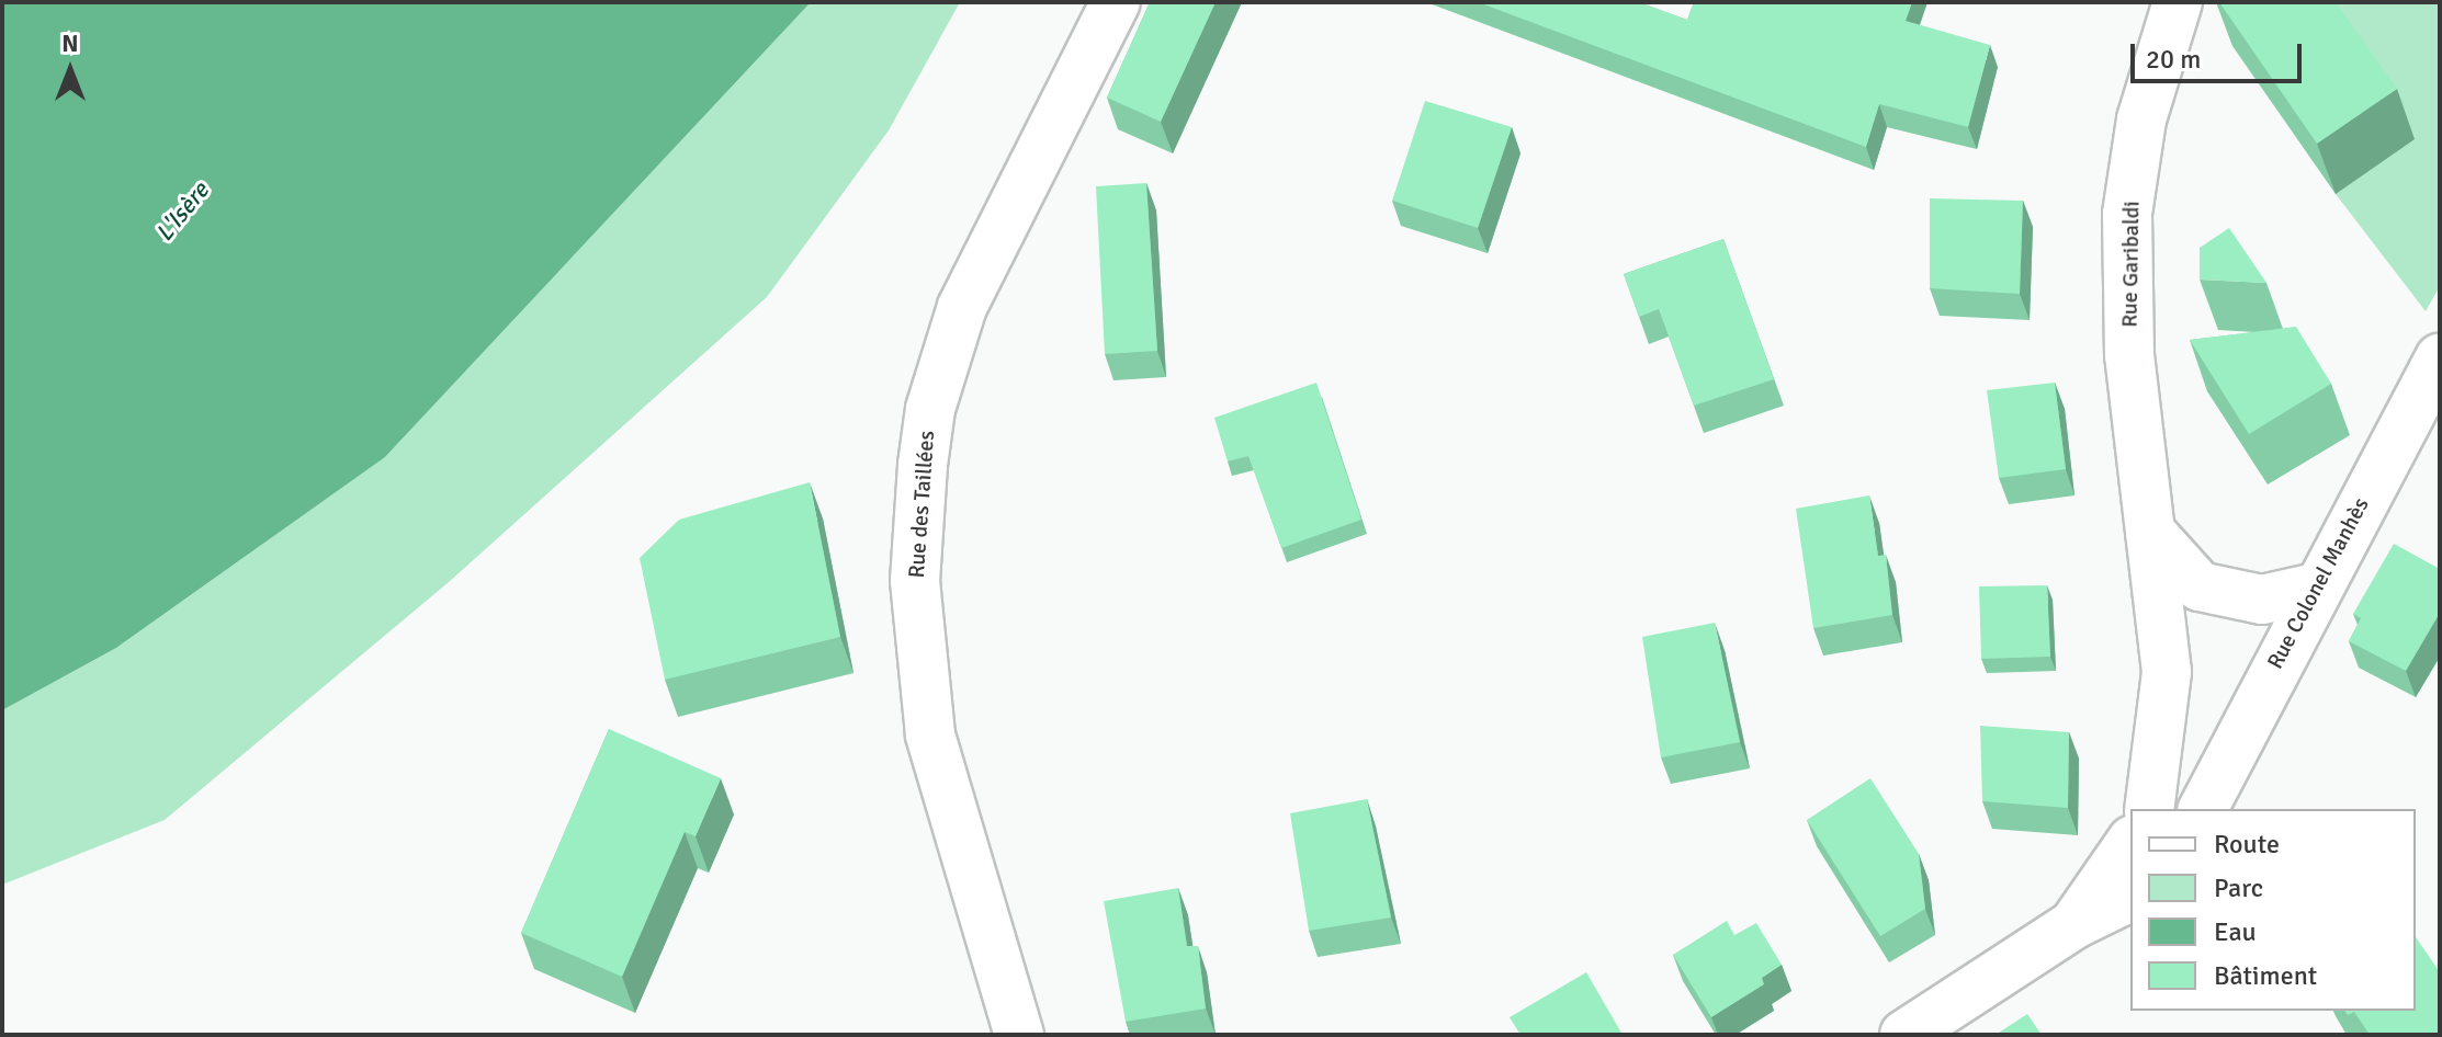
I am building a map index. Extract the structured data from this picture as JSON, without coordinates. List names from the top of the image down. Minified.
{"streets":{"street":["Rue Garibaldi","Rue des Taillées","Rue Colonel Manhès"]},"water":["L'Isère"],"legend":["Route","Parc","Eau","Bâtiment"],"scale_bar":"20 m","north":"top"}
